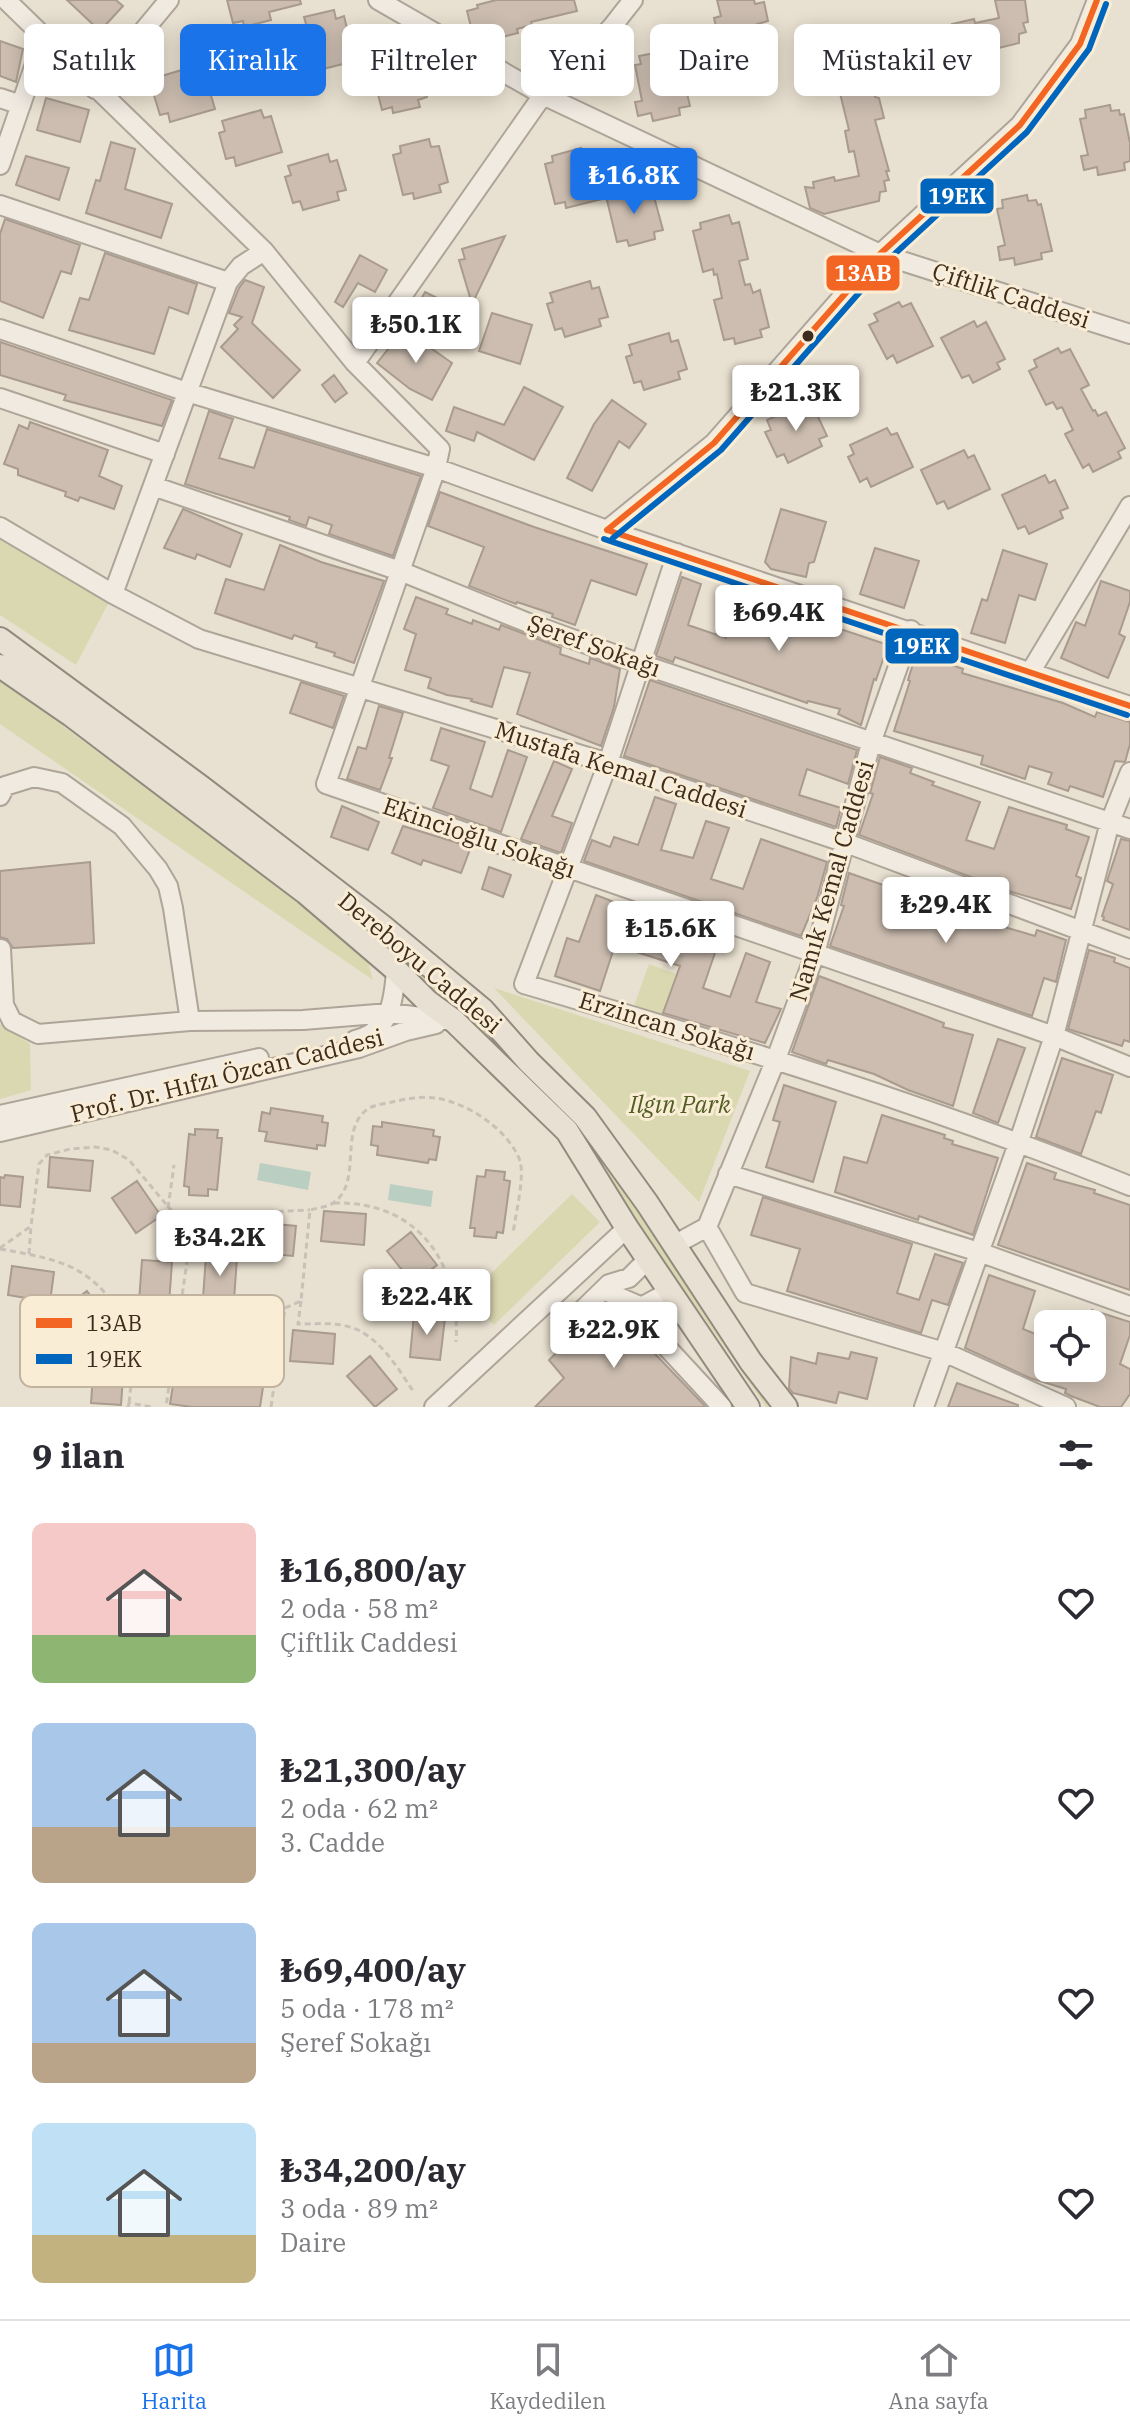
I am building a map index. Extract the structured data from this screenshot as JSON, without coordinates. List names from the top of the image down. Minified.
{"streets":{"main road":["Dereboyu Caddesi"],"street":["Çiftlik Caddesi","Şeref Sokağı","Mustafa Kemal Caddesi","Ekincioğlu Sokağı","Namık Kemal Caddesi","Erzincan Sokağı","Prof. Dr. Hıfzı Özcan Caddesi"]},"crossings":[["Şeref Sokağı","Namık Kemal Caddesi"],["Şeref Sokağı","Erzincan Sokağı"],["Mustafa Kemal Caddesi","Ekincioğlu Sokağı"],["Mustafa Kemal Caddesi","Namık Kemal Caddesi"],["Mustafa Kemal Caddesi","Erzincan Sokağı"],["Ekincioğlu Sokağı","Namık Kemal Caddesi"],["Ekincioğlu Sokağı","Erzincan Sokağı"],["Namık Kemal Caddesi","Erzincan Sokağı"],["Dereboyu Caddesi","Prof. Dr. Hıfzı Özcan Caddesi"]],"parks":["Ilgın Park"],"lines":["transit line 13AB","transit line 19EK"],"legend":["13AB","19EK"],"page":{"chip":["Satılık","Kiralık","Filtreler","Yeni","Daire","Müstakil ev"],"price":["₺16.8K","₺50.1K","₺21.3K","₺69.4K","₺29.4K","₺15.6K","₺34.2K","₺22.4K","₺22.9K"],"heading":"9 ilan","list":[{"name":"₺16,800/ay","note":"2 oda · 58 m² · Çiftlik Caddesi"},{"name":"₺21,300/ay","note":"2 oda · 62 m² · 3. Cadde"},{"name":"₺69,400/ay","note":"5 oda · 178 m² · Şeref Sokağı"},{"name":"₺34,200/ay","note":"3 oda · 89 m² · Daire"}],"tabs":["Harita","Kaydedilen","Ana sayfa"]}}
